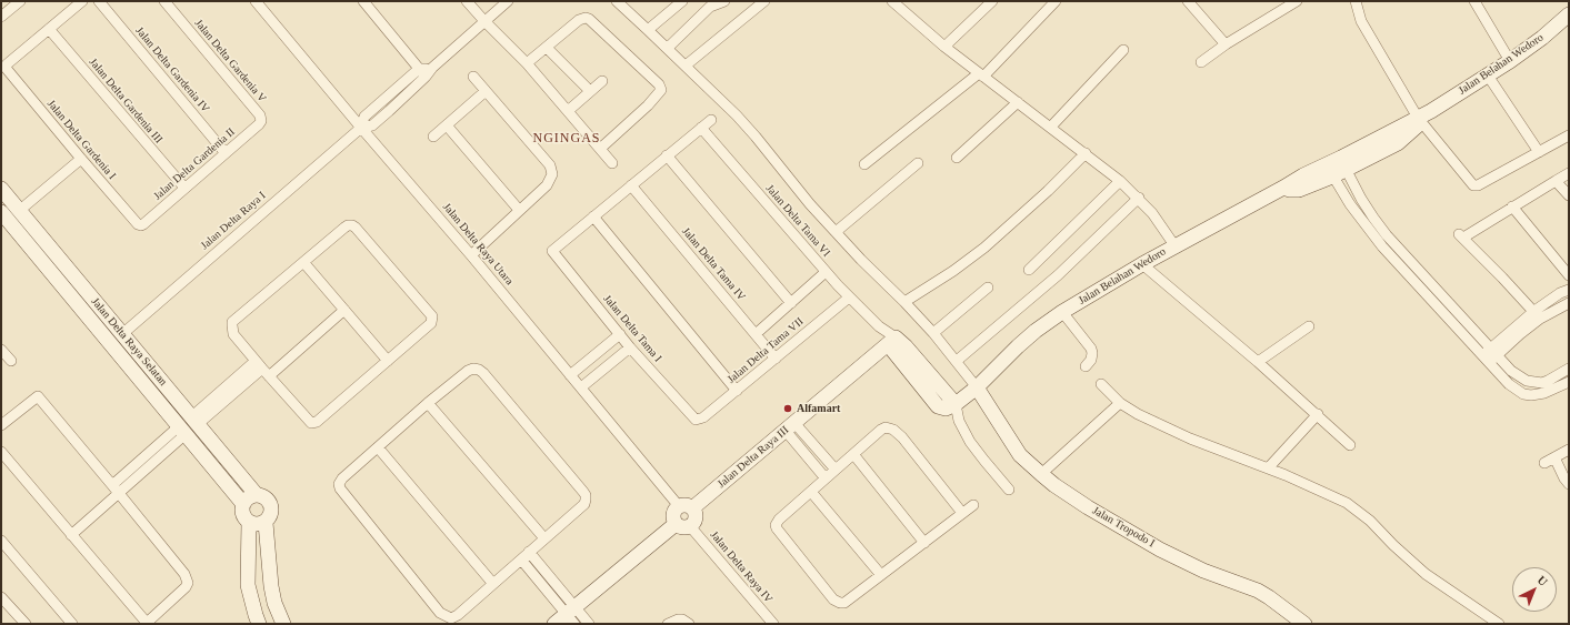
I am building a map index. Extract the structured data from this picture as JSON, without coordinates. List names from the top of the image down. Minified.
{"streets":{"street":["Jalan Delta Gardenia V","Jalan Belahan Wedoro","Jalan Delta Gardenia IV","Jalan Delta Gardenia III","Jalan Delta Gardenia I","Jalan Delta Gardenia II","Jalan Delta Raya I","Jalan Delta Tama VI","Jalan Delta Raya Utara","Jalan Delta Tama IV","Jalan Delta Tama I","Jalan Delta Raya Selatan","Jalan Delta Tama VII","Jalan Delta Raya III","Jalan Tropodo I","Jalan Delta Raya IV"]},"crossings":[["Jalan Delta Gardenia V","Jalan Delta Gardenia II"],["Jalan Belahan Wedoro","Jalan Tropodo I"],["Jalan Delta Gardenia IV","Jalan Delta Gardenia II"],["Jalan Delta Gardenia III","Jalan Delta Gardenia I"],["Jalan Delta Gardenia III","Jalan Delta Gardenia II"],["Jalan Delta Gardenia I","Jalan Delta Gardenia II"],["Jalan Delta Raya I","Jalan Delta Raya Utara"],["Jalan Delta Raya I","Jalan Delta Raya Selatan"],["Jalan Delta Tama VI","Jalan Delta Tama VII"],["Jalan Delta Tama VI","Jalan Delta Raya III"],["Jalan Delta Raya Utara","Jalan Delta Raya III"],["Jalan Delta Raya Utara","Jalan Delta Raya IV"],["Jalan Delta Tama IV","Jalan Delta Tama VII"],["Jalan Delta Tama I","Jalan Delta Tama VII"],["Jalan Delta Raya III","Jalan Delta Raya IV"]],"districts":["NGINGAS"],"places":["Alfamart"],"north":"top right"}
